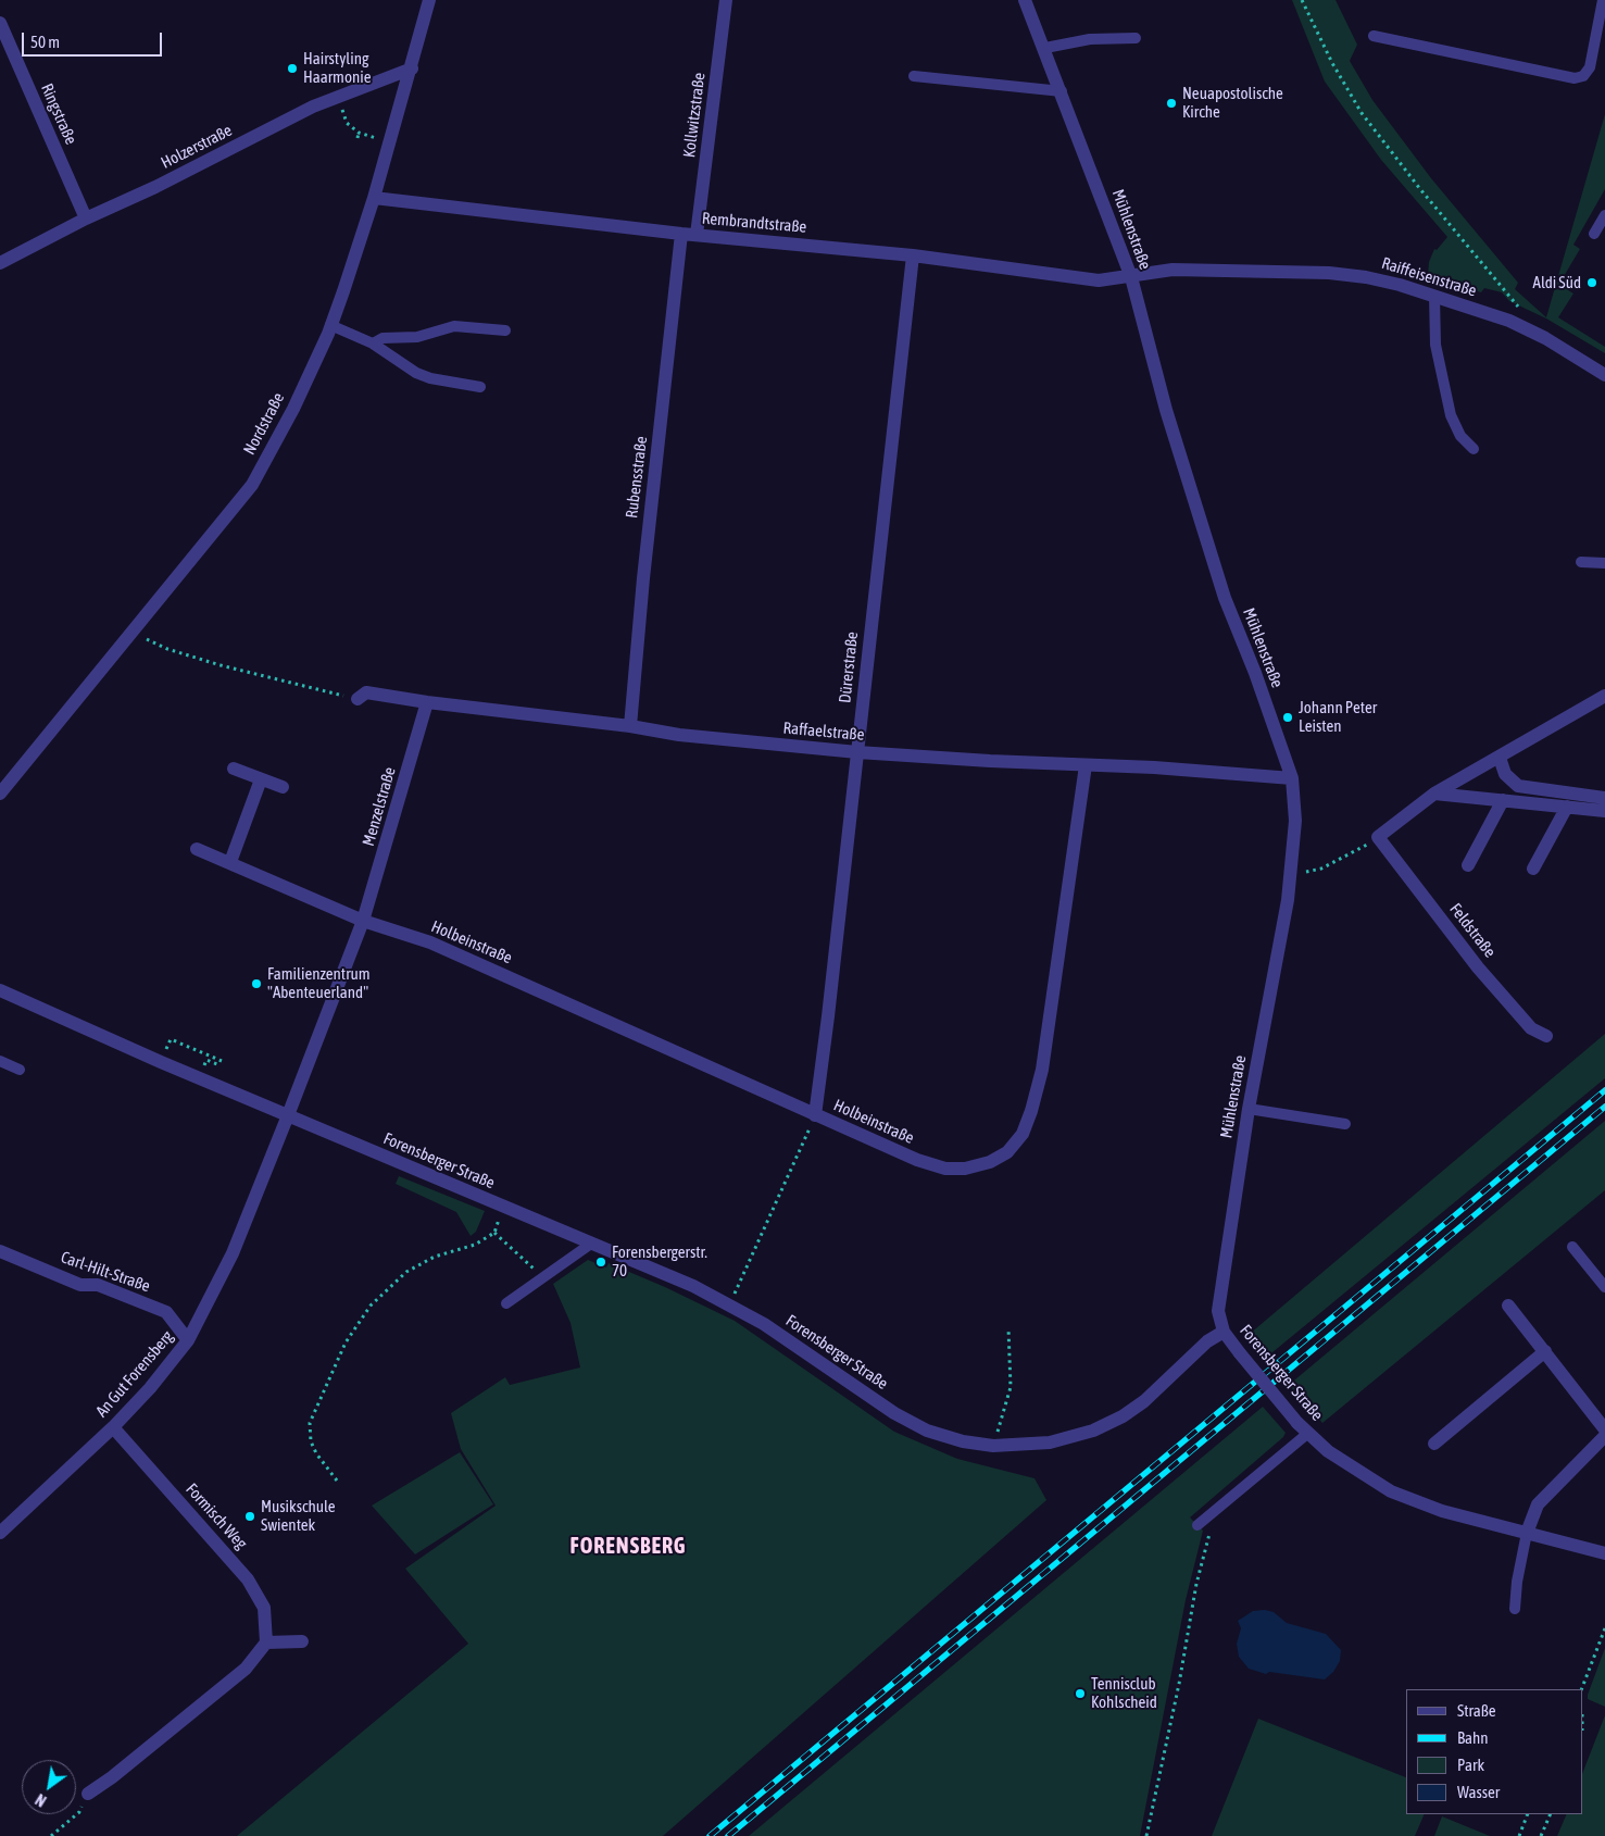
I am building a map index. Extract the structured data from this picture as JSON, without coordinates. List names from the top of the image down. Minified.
{"streets":{"street":["Ringstraße","Kollwitzstraße","Holzerstraße","Rembrandtstraße","Mühlenstraße","Raiffeisenstraße","Nordstraße","Rubensstraße","Dürerstraße","Raffaelstraße","Menzelstraße","Feldstraße","Holbeinstraße","Forensberger Straße","Carl-Hilt-Straße","An Gut Forensberg","Formisch Weg"]},"crossings":[["Ringstraße","Holzerstraße"],["Kollwitzstraße","Rembrandtstraße"],["Holzerstraße","Nordstraße"],["Rembrandtstraße","Mühlenstraße"],["Rembrandtstraße","Raiffeisenstraße"],["Rembrandtstraße","Nordstraße"],["Rembrandtstraße","Rubensstraße"],["Rembrandtstraße","Dürerstraße"],["Mühlenstraße","Raiffeisenstraße"],["Mühlenstraße","Raffaelstraße"],["Mühlenstraße","Forensberger Straße"],["Rubensstraße","Raffaelstraße"],["Dürerstraße","Raffaelstraße"],["Dürerstraße","Holbeinstraße"],["Raffaelstraße","Menzelstraße"],["Raffaelstraße","Holbeinstraße"],["Menzelstraße","Holbeinstraße"],["Menzelstraße","Forensberger Straße"],["Menzelstraße","An Gut Forensberg"],["Forensberger Straße","An Gut Forensberg"],["Carl-Hilt-Straße","An Gut Forensberg"],["An Gut Forensberg","Formisch Weg"]],"districts":["FORENSBERG"],"places":["Hairstyling Haarmonie","Neuapostolische Kirche","Aldi Süd","Johann Peter Leisten","Familienzentrum \"Abenteuerland\"","Forensbergerstr. 70","Musikschule Swientek","Tennisclub Kohlscheid"],"legend":["Straße","Bahn","Park","Wasser"],"scale_bar":"50 m","north":"bottom left"}
